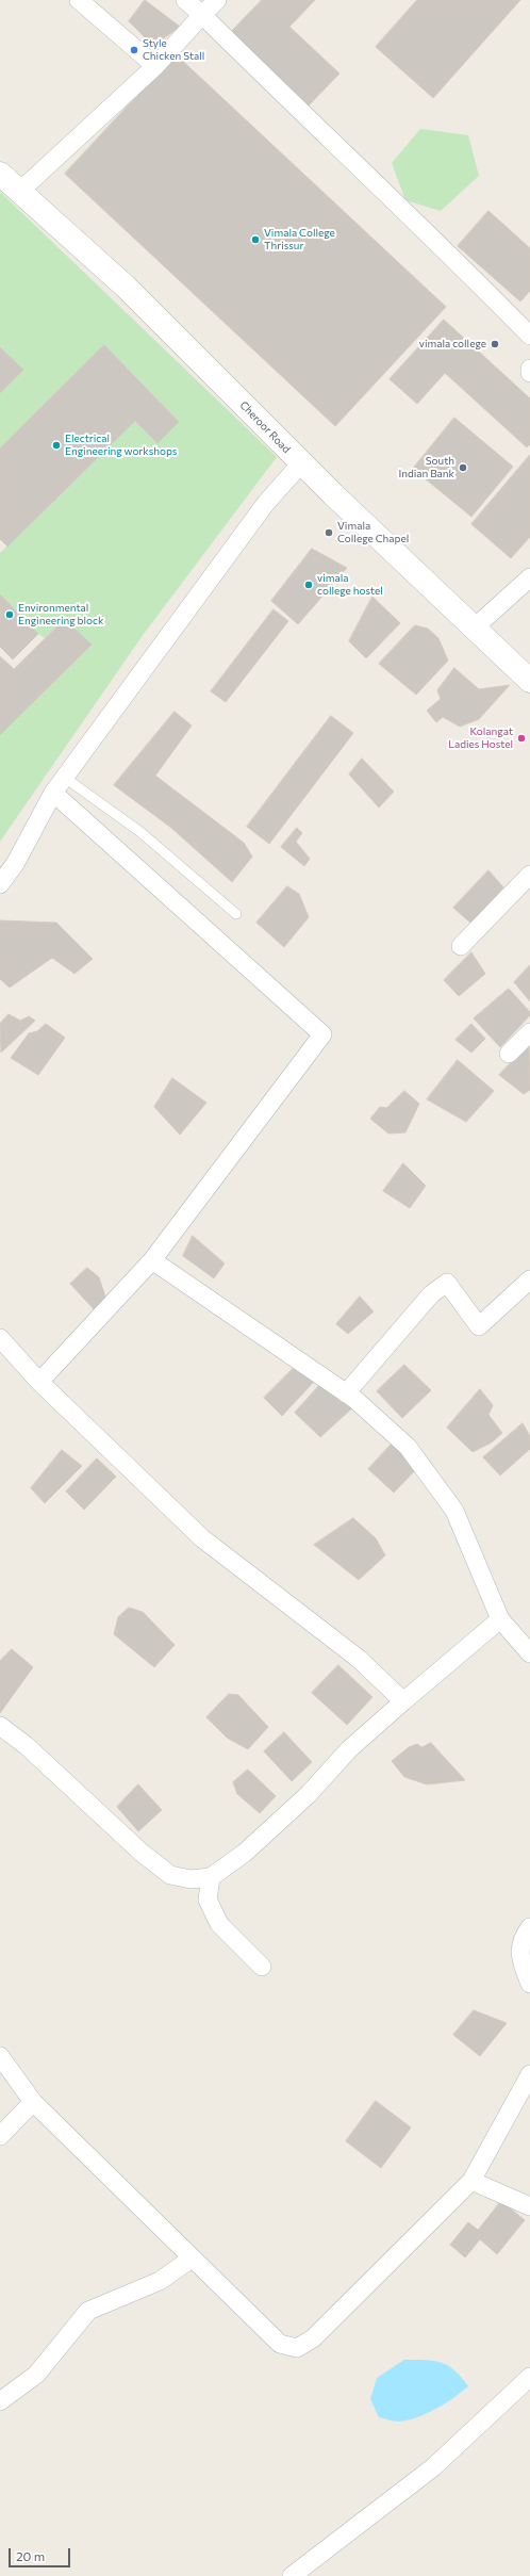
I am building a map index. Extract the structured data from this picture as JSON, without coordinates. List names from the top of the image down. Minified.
{"streets":{"main road":["Cheroor Road"]},"places":["Style Chicken Stall","Vimala College Thrissur","vimala college","Electrical Engineering workshops","South Indian Bank","Vimala College Chapel","vimala college hostel","Environmental Engineering block","Kolangat Ladies Hostel"],"scale_bar":"20 m"}
